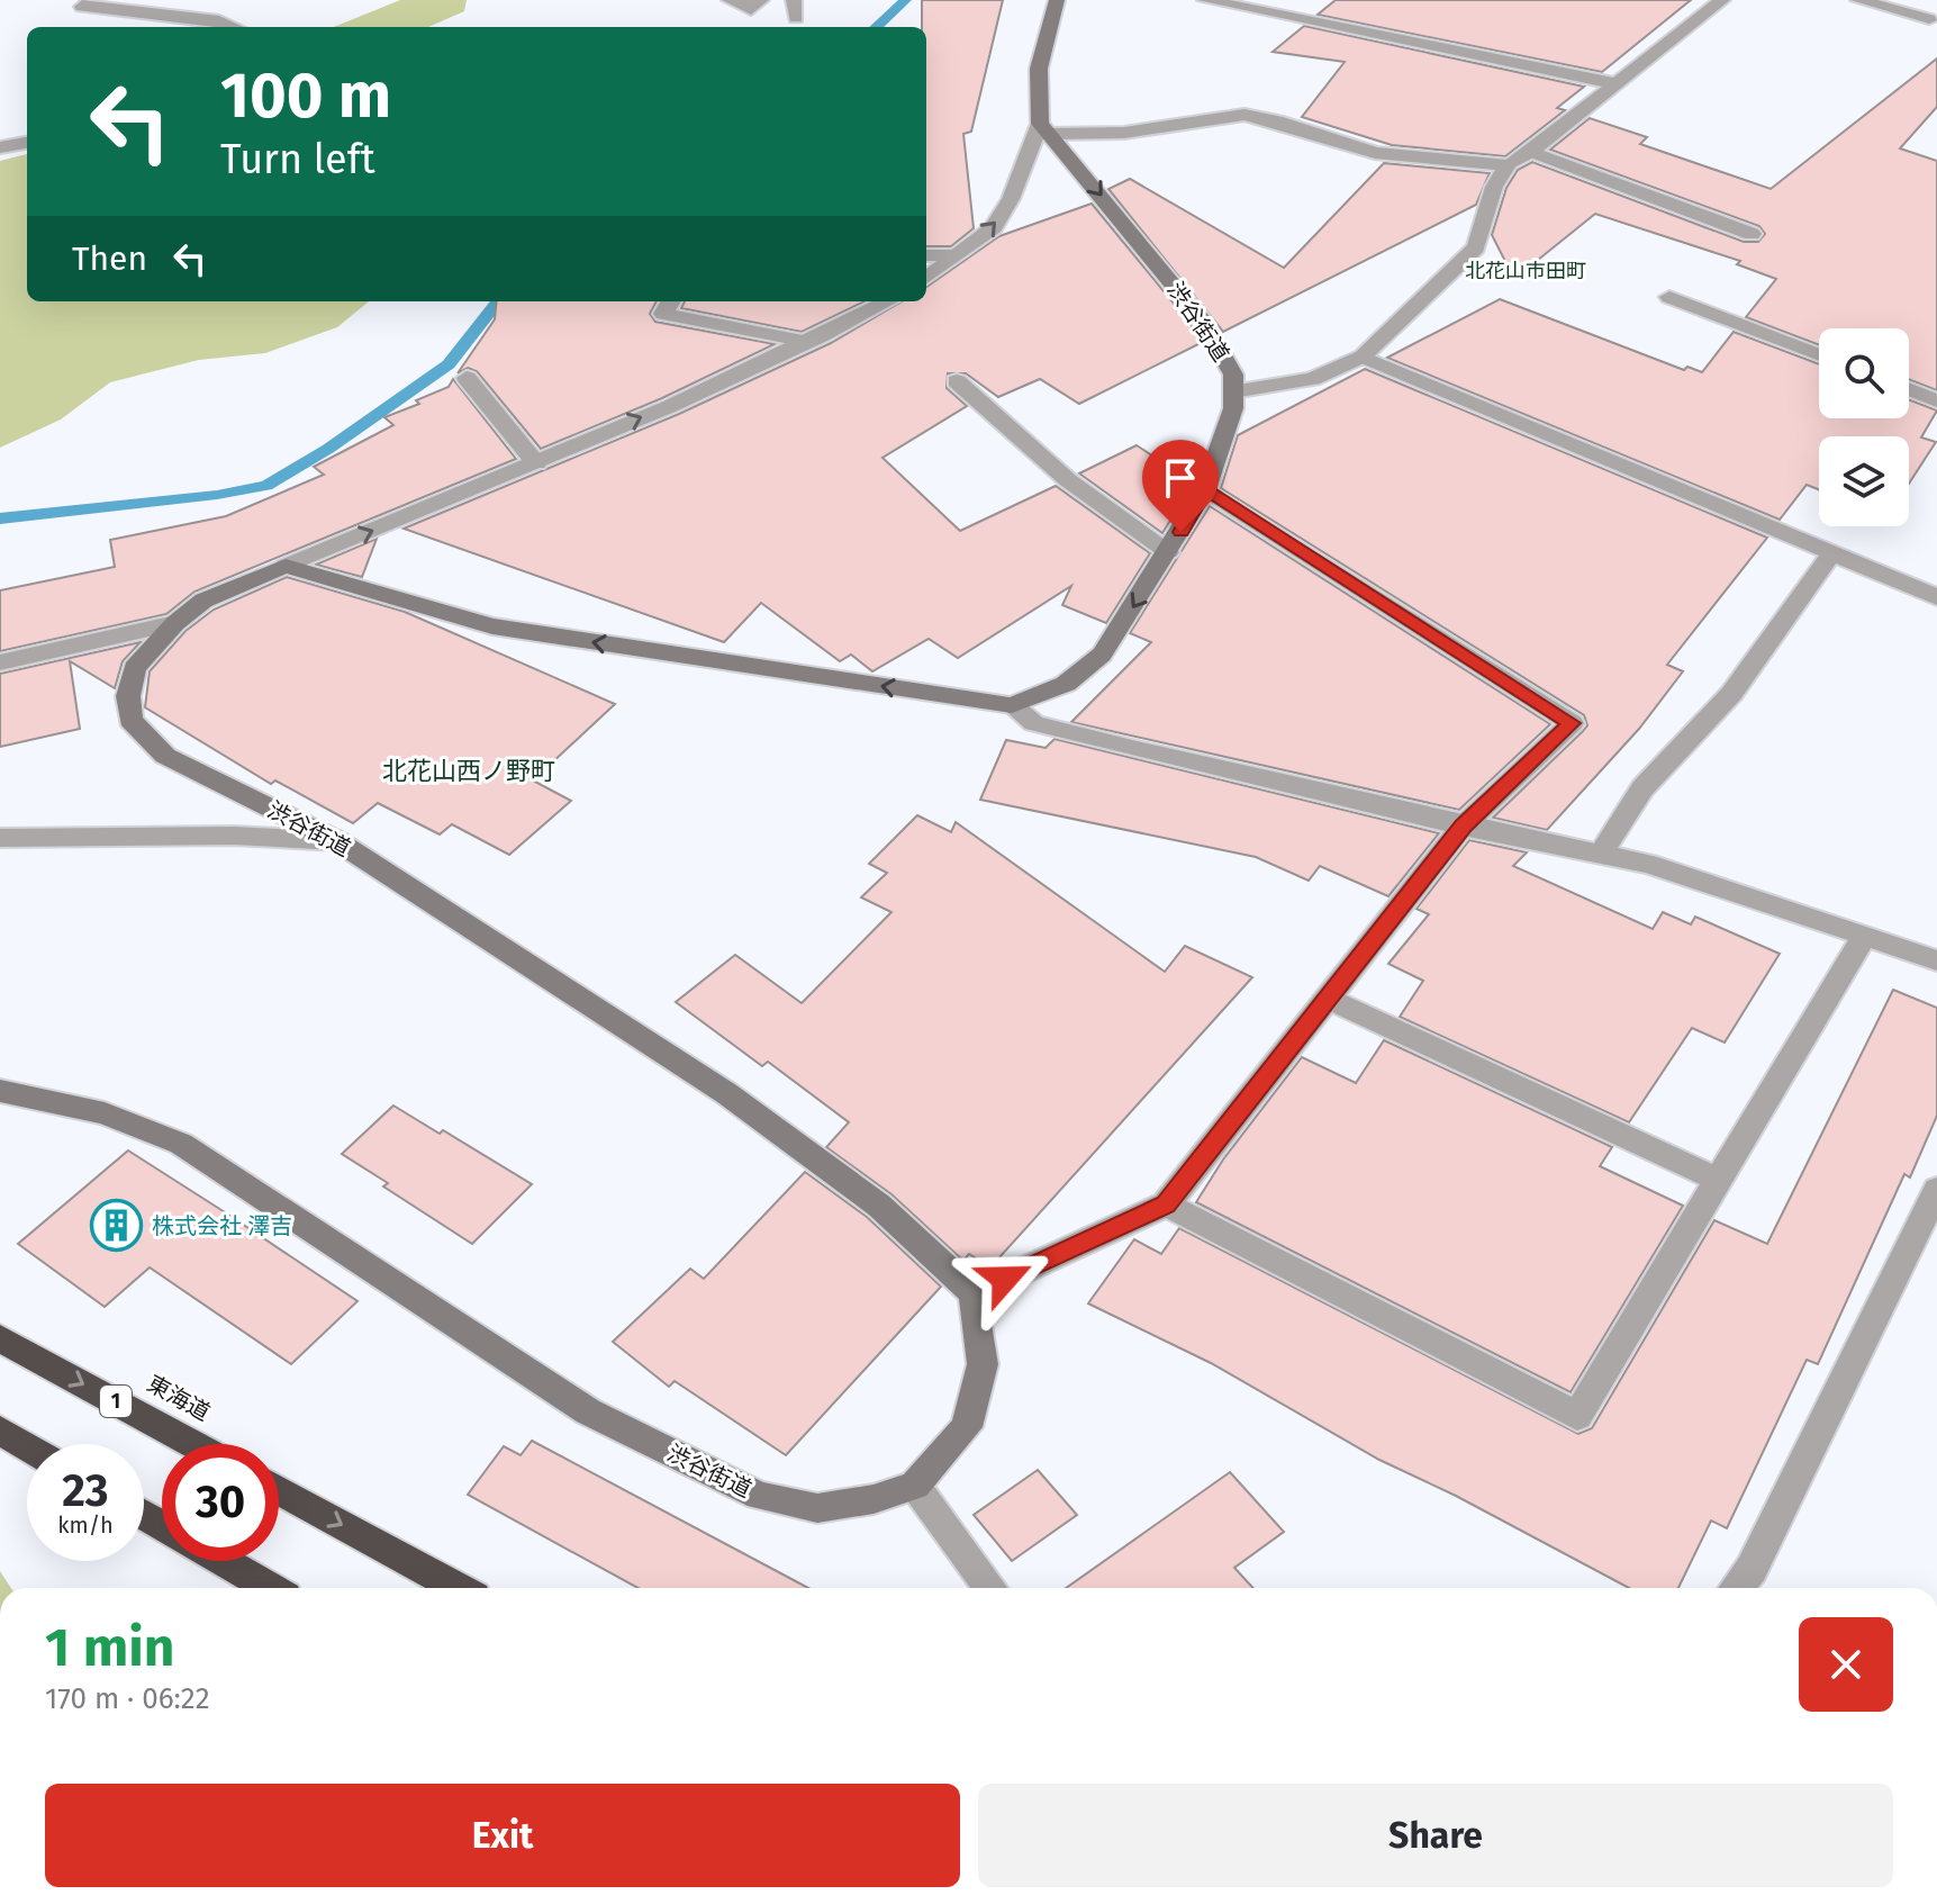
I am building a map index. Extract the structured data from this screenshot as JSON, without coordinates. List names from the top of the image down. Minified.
{"streets":{"highway":["東海道","1"],"main road":["渋谷街道"]},"one_way":["東海道"],"districts":["北花山市田町","北花山西ノ野町"],"places":{"building":["株式会社 澤吉"]},"page":{"turn":["100 m","Turn left"],"then":"Then","speed":"23 km/h","limit":"30","heading":["1 min","170 m · 06:22"],"buttons":["Exit","Share"]}}
